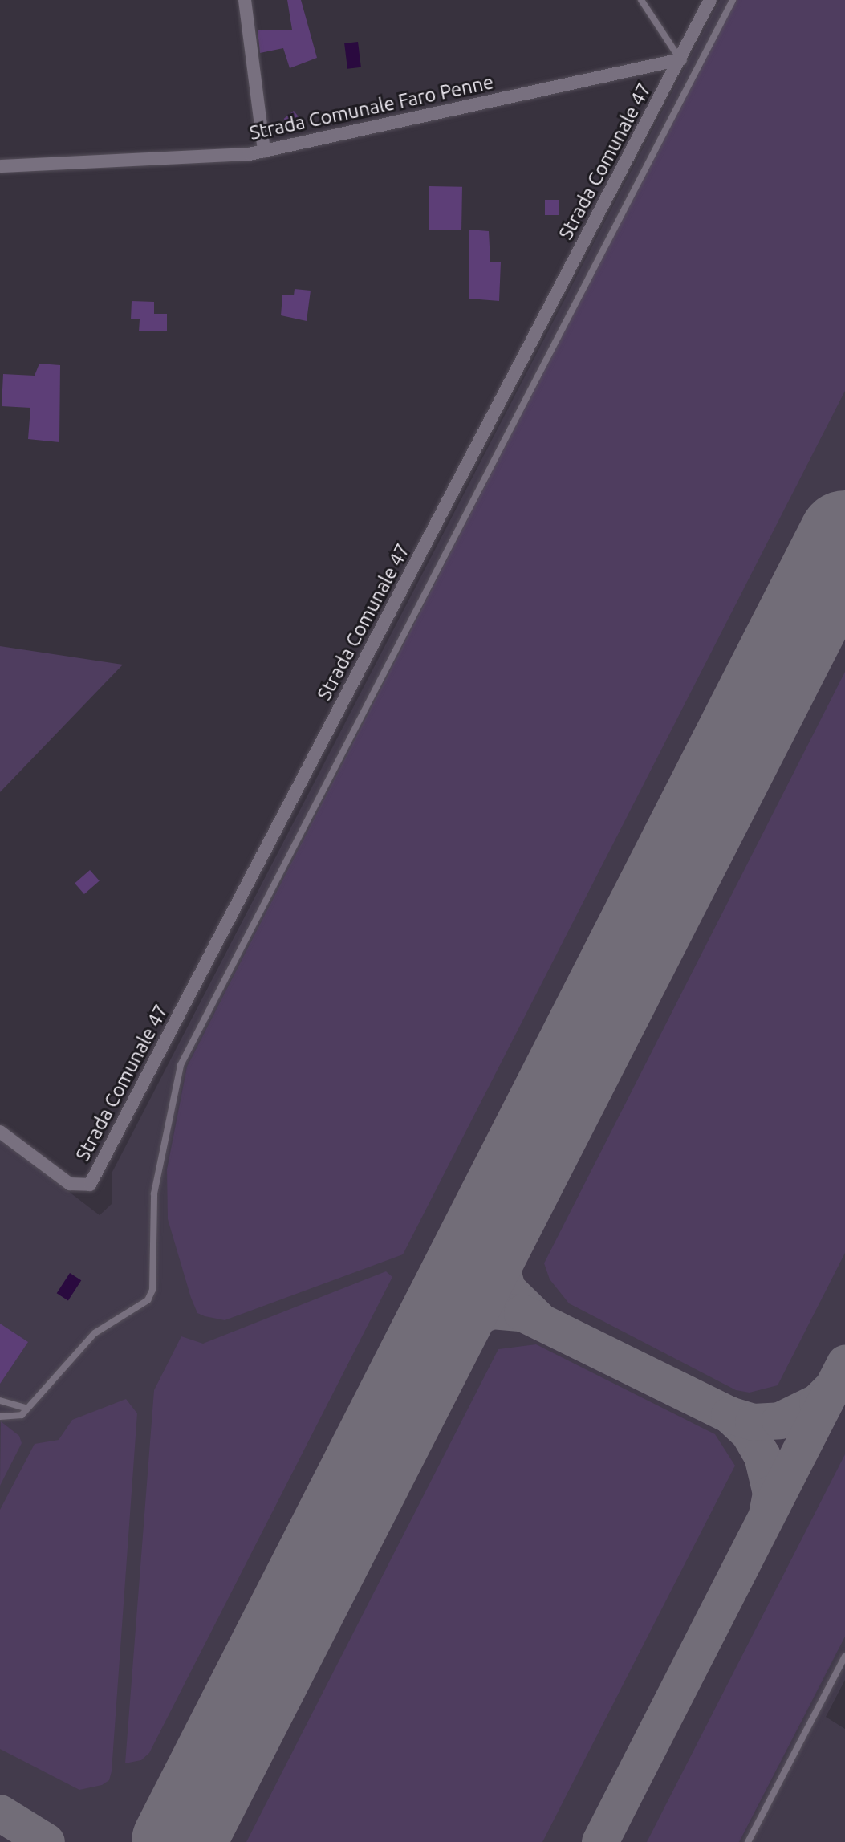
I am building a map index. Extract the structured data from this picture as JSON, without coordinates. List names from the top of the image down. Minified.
{"streets":{"street":["Strada Comunale Faro Penne","Strada Comunale 47"]},"crossings":[["Strada Comunale Faro Penne","Strada Comunale 47"]]}
